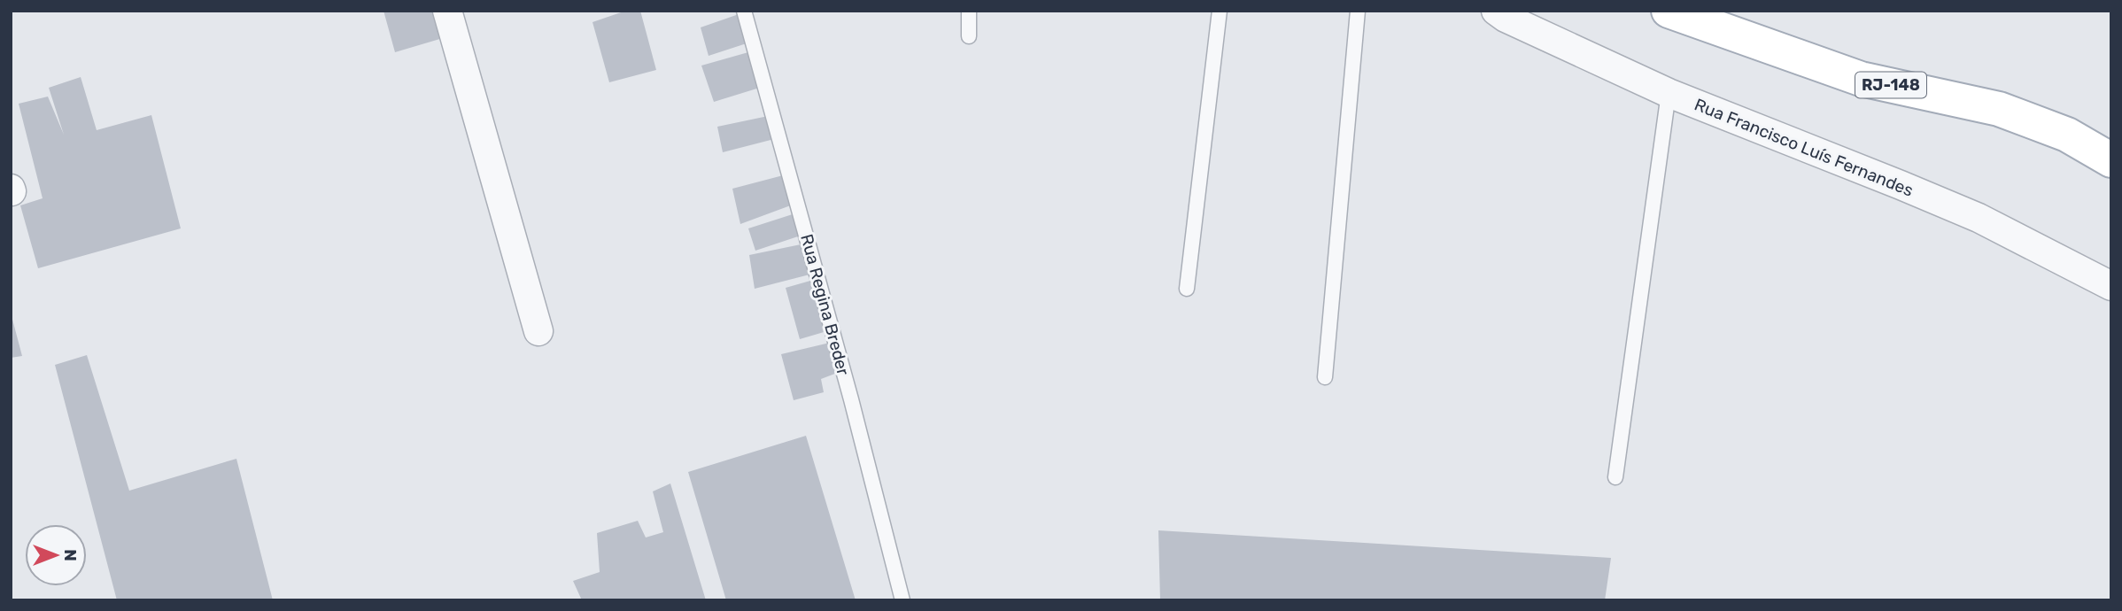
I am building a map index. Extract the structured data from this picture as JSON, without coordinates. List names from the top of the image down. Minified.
{"streets":{"main road":["RJ-148"],"street":["Rua Francisco Luís Fernandes"],"lane":["Rua Regina Breder"]},"north":"right"}
